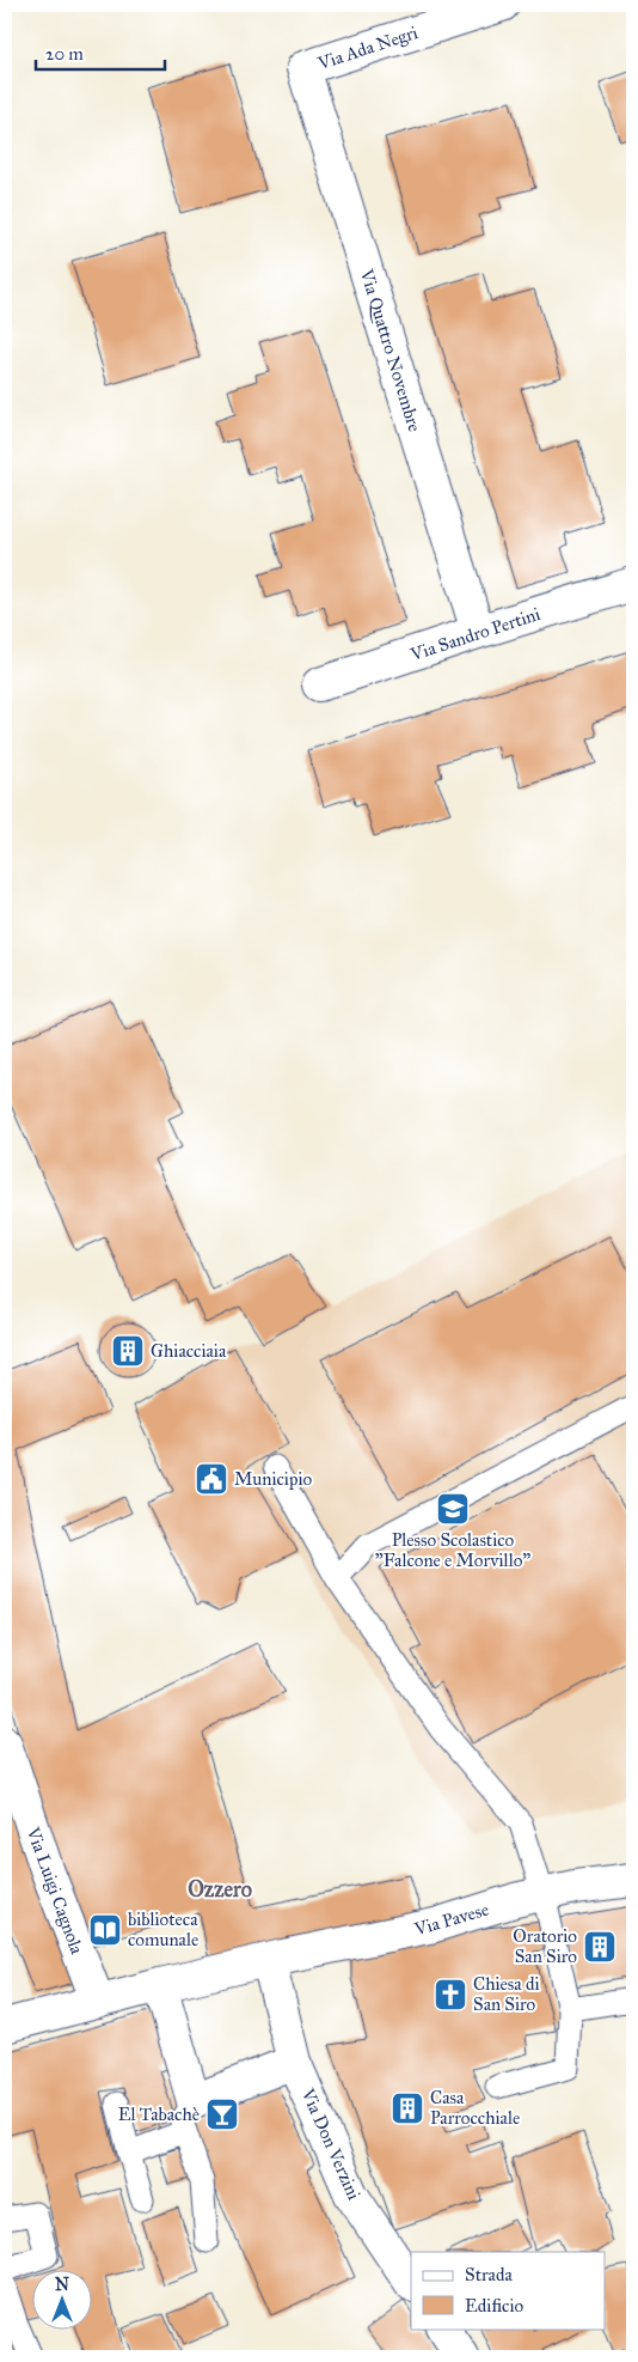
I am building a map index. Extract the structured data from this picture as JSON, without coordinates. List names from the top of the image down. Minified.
{"streets":{"street":["Via Ada Negri","Via Quattro Novembre","Via Sandro Pertini","Via Luigi Cagnola","Via Pavese","Via Don Verzini"]},"crossings":[["Via Ada Negri","Via Quattro Novembre"],["Via Quattro Novembre","Via Sandro Pertini"],["Via Luigi Cagnola","Via Pavese"],["Via Pavese","Via Don Verzini"]],"districts":["Ozzero"],"places":{"building":["Ghiacciaia","Oratorio San Siro","Casa Parrocchiale"],"public building":["Municipio"],"school or university":["Plesso Scolastico \"Falcone e Morvillo\""],"library":["biblioteca comunale"],"church":["Chiesa di San Siro"],"bar":["El Tabachè"]},"legend":["Strada","Edificio"],"scale_bar":"20 m","north":"top"}
